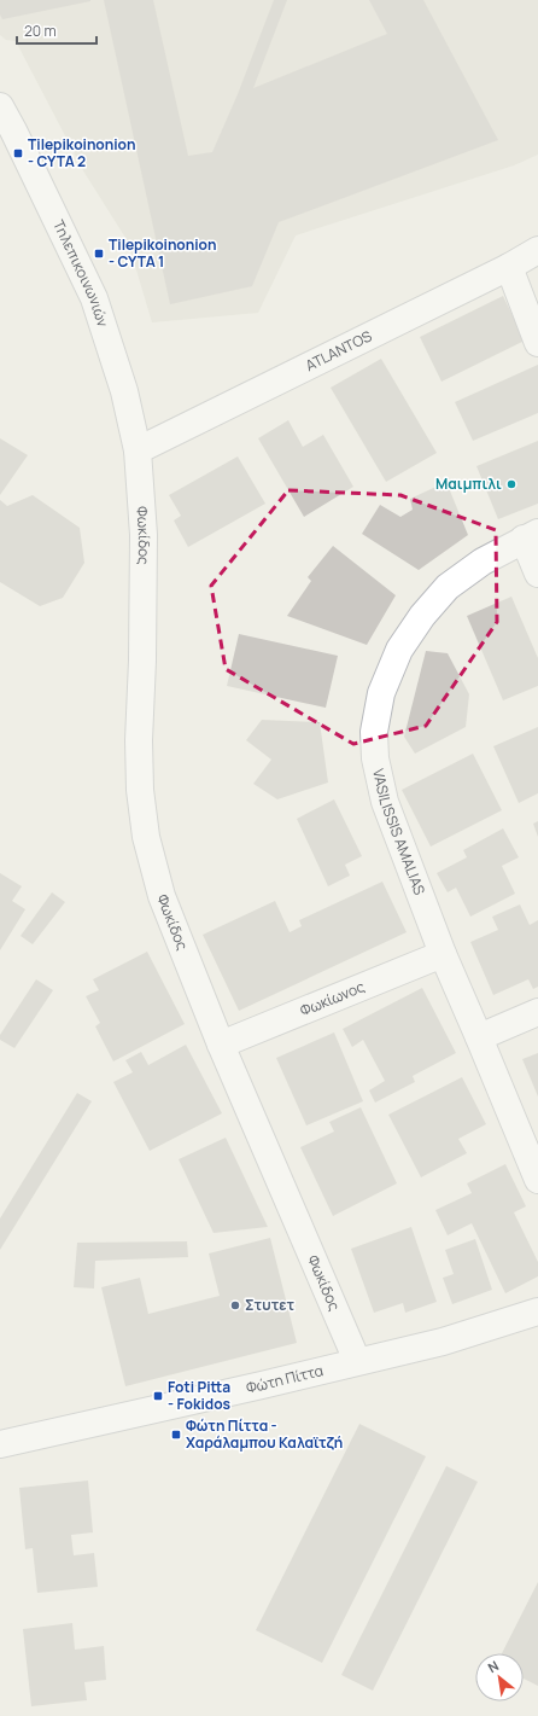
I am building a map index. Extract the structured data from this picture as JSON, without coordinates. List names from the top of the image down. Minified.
{"streets":{"street":["Τηλεπικοινωνιών","ATLANTOS","Φωκίδος","VASILISSIS AMALIAS","Φωκίωνος","Φώτη Πίττα"]},"crossings":[["Τηλεπικοινωνιών","ATLANTOS"],["Τηλεπικοινωνιών","Φωκίδος"],["ATLANTOS","Φωκίδος"],["Φωκίδος","Φωκίωνος"],["Φωκίδος","Φώτη Πίττα"],["VASILISSIS AMALIAS","Φωκίωνος"]],"places":{"transit":["Tilepikoinonion - CYTA 2","Tilepikoinonion - CYTA 1","Foti Pitta - Fokidos","Φώτη Πίττα - Χαράλαμπου Καλαϊτζή"],"other":["Μαιμπιλι","Στυτετ"]},"scale_bar":"20 m","north":"top left"}
